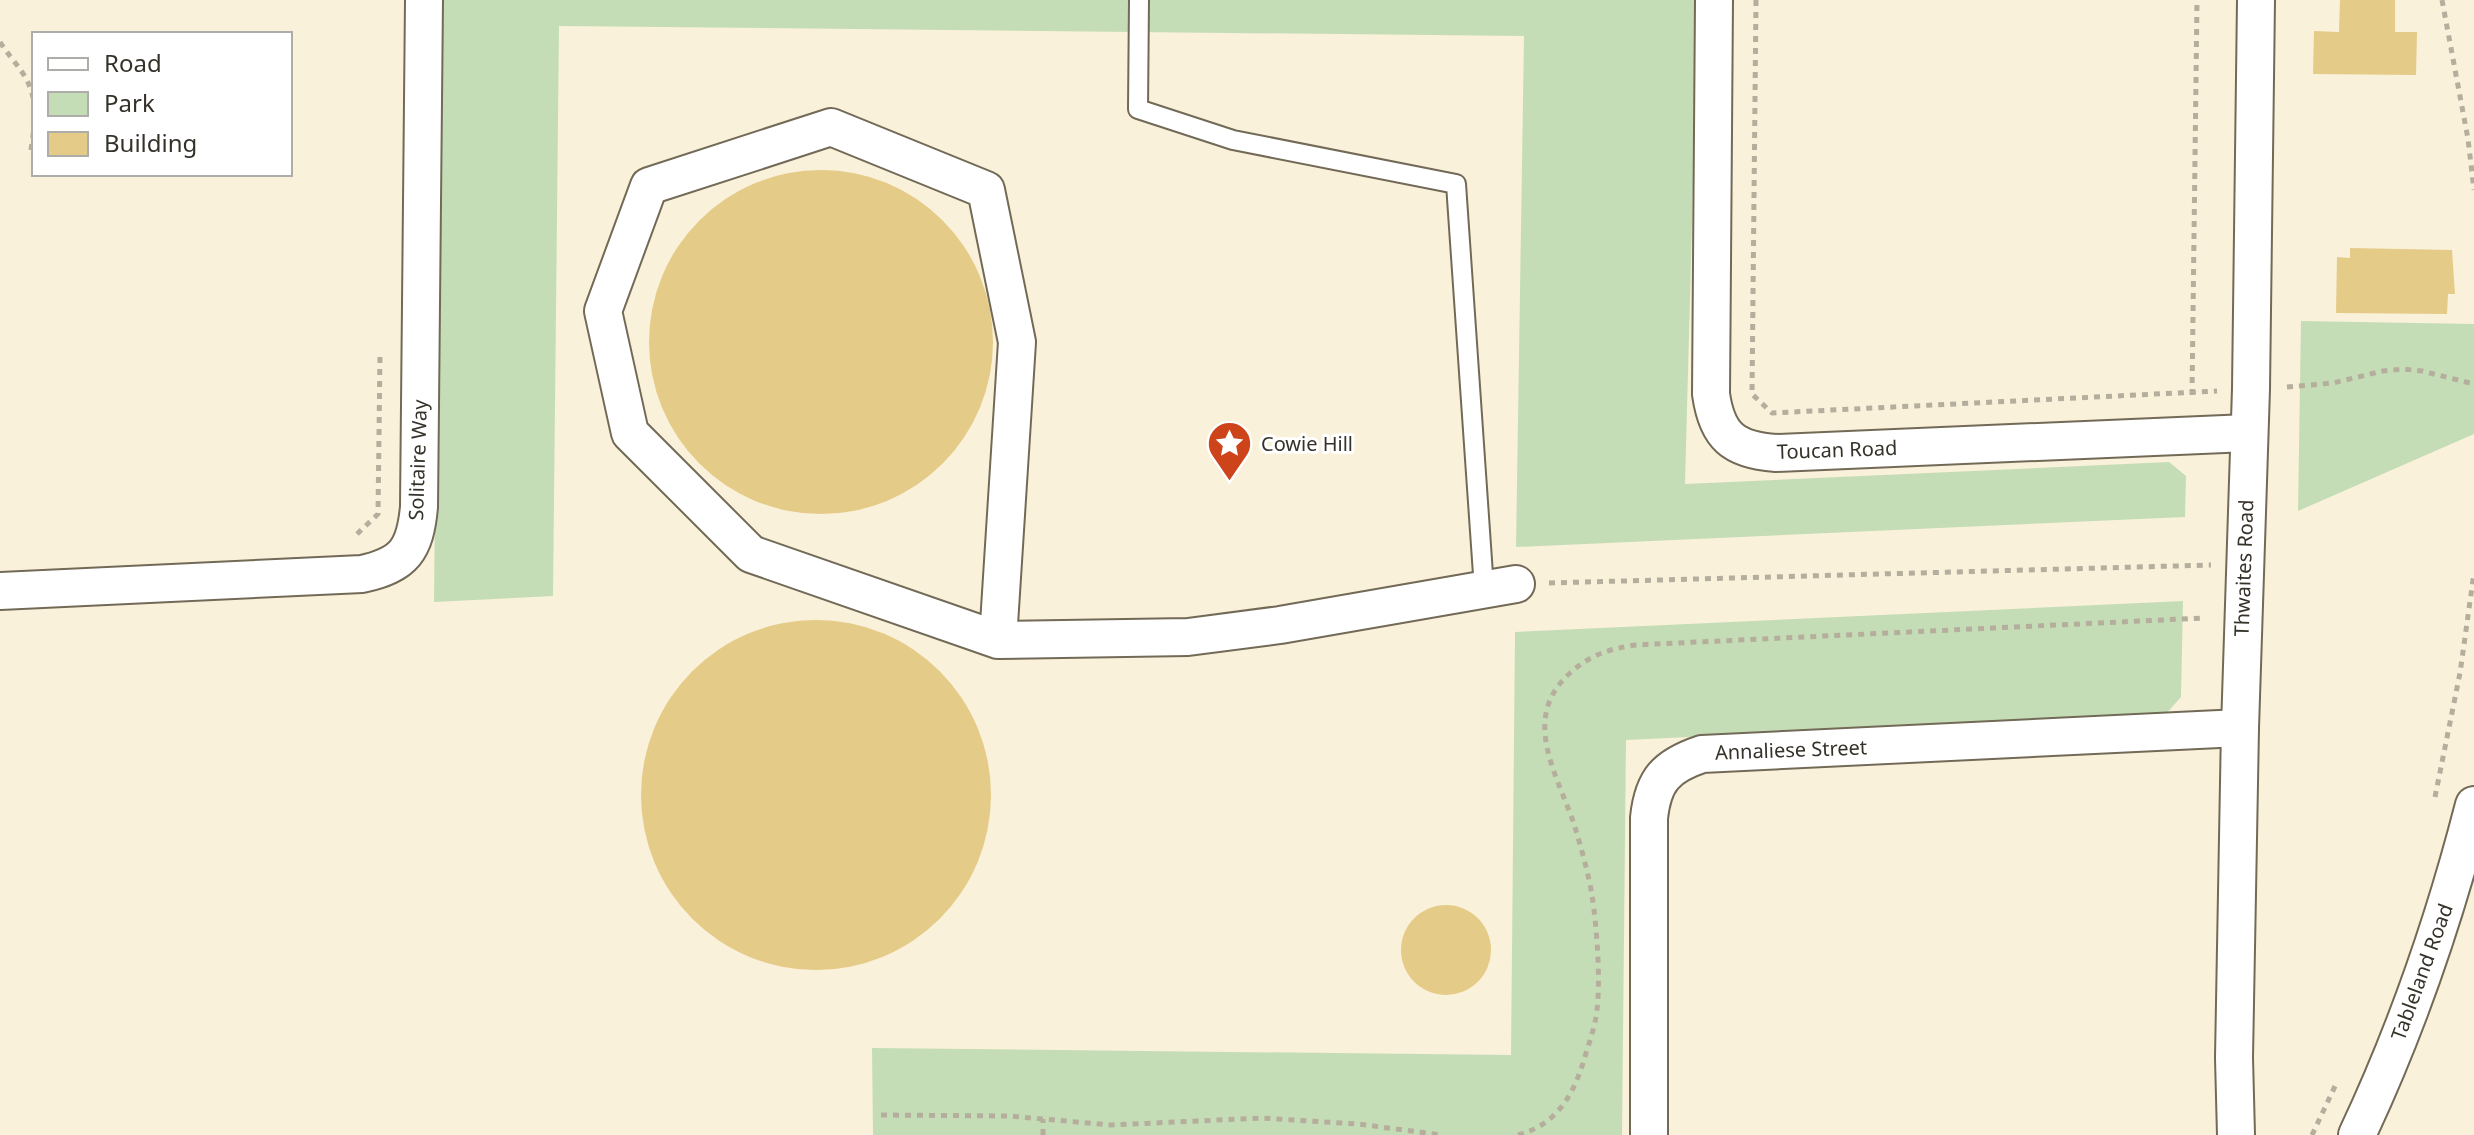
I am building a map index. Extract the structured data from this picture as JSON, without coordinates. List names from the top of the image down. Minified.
{"streets":{"street":["Toucan Road","Solitaire Way","Thwaites Road","Annaliese Street","Tableland Road"]},"crossings":[["Toucan Road","Thwaites Road"],["Thwaites Road","Annaliese Street"]],"places":{"place":["Cowie Hill"]},"legend":["Road","Park","Building"]}
